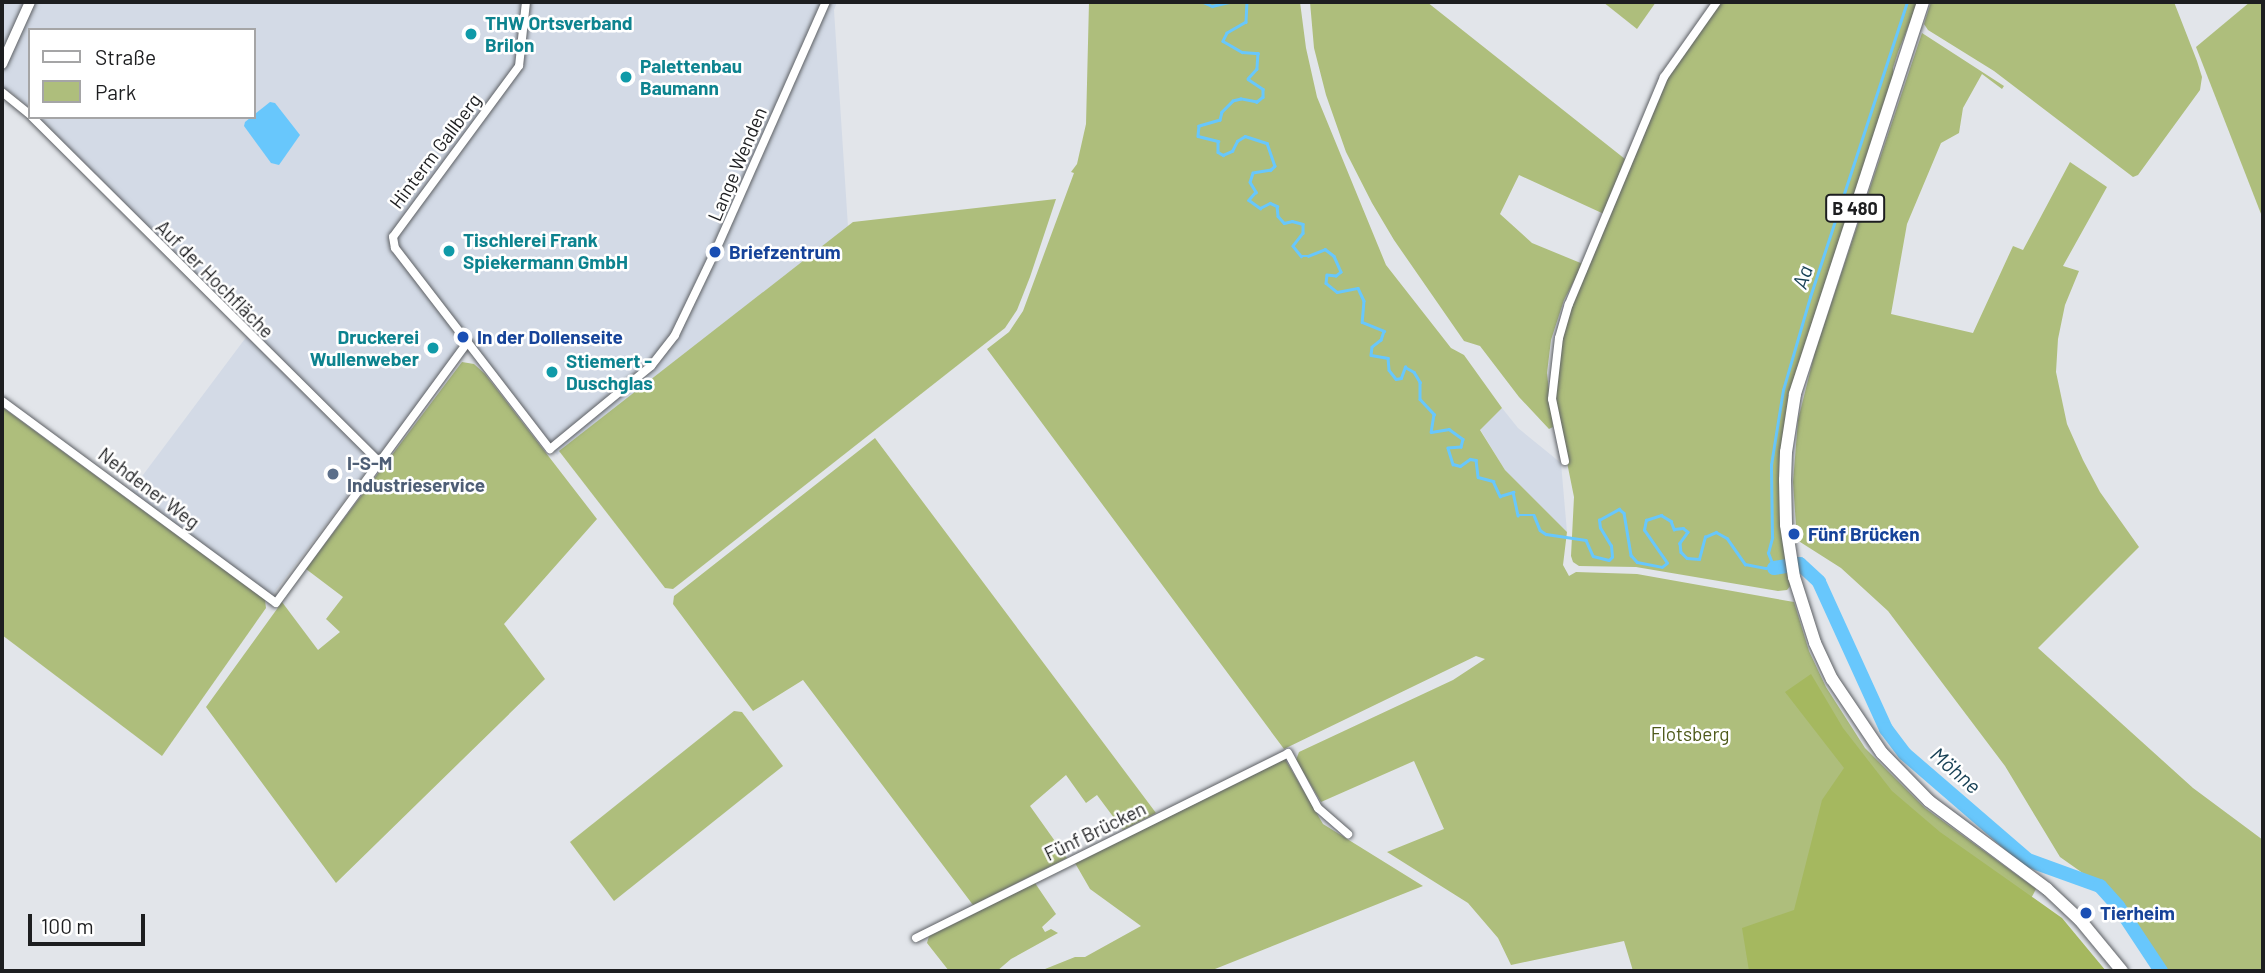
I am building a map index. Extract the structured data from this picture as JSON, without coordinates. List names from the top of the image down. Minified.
{"streets":{"main road":["B 480"],"street":["Hinterm Gallberg","Lange Wenden","Auf der Hochfläche","Nehdener Weg","Fünf Brücken"]},"crossings":[["Hinterm Gallberg","Lange Wenden"],["Auf der Hochfläche","Nehdener Weg"]],"water":["Aa","Möhne"],"parks":["Flotsberg"],"places":["THW Ortsverband Brilon","Palettenbau Baumann","Tischlerei Frank Spiekermann GmbH","Briefzentrum","In der Dollenseite","Druckerei Wullenweber","Stiemert - Duschglas","I-S-M Industrieservice","Fünf Brücken","Tierheim"],"legend":["Straße","Park"],"scale_bar":"100 m"}
